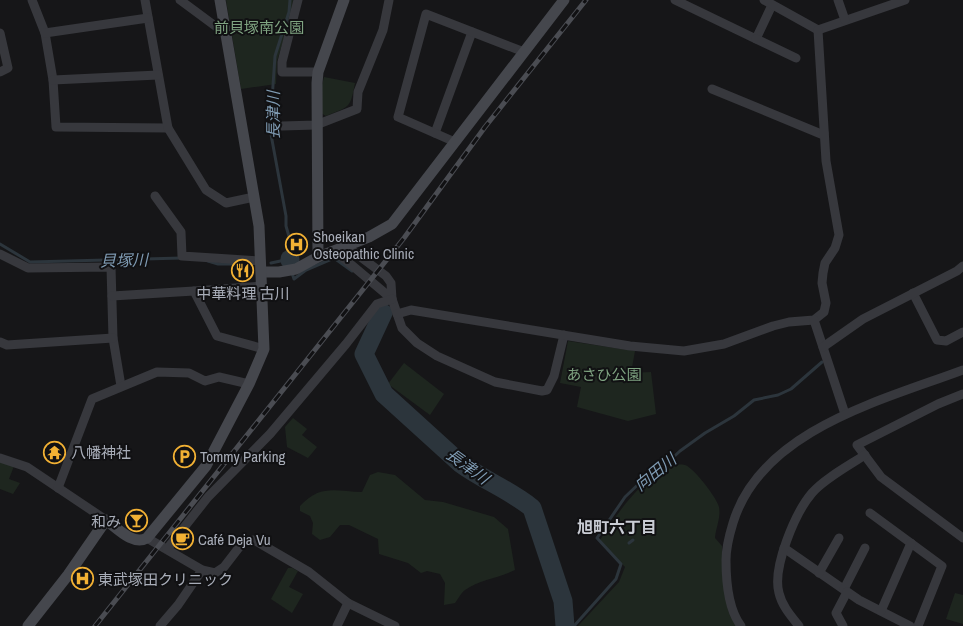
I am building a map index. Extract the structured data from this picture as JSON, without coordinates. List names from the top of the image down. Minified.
{"districts":["旭町六丁目"],"water":["長津川","貝塚川","向田川"],"parks":["前貝塚南公園","あさひ公園"],"places":{"hospital":["Shoeikan Osteopathic Clinic","東武塚田クリニック"],"restaurant":["中華料理 古川"],"temple":["八幡神社"],"parking":["Tommy Parking"],"bar":["和み"],"cafe":["Café Deja Vu"]}}
